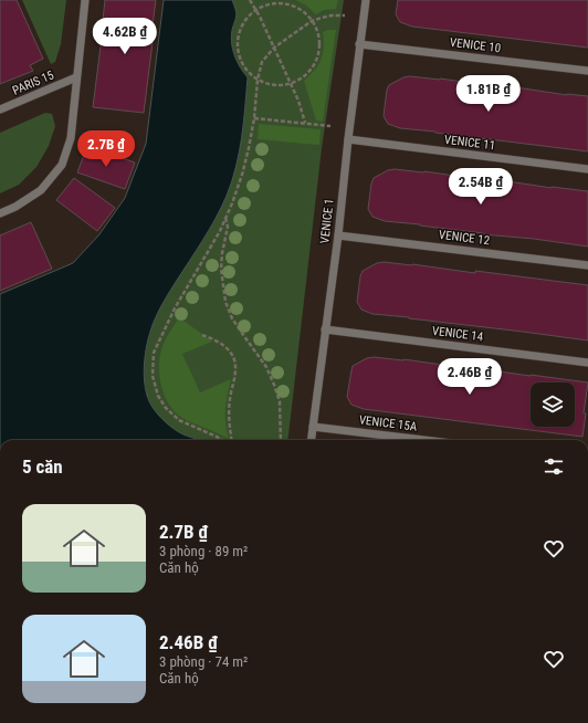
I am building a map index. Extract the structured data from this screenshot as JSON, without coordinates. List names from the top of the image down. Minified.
{"streets":{"lane":["VENICE 10","PARIS 15","VENICE 11","VENICE 1","VENICE 12","VENICE 14","VENICE 15A"]},"crossings":[["VENICE 10","VENICE 1"],["VENICE 11","VENICE 1"],["VENICE 1","VENICE 12"],["VENICE 1","VENICE 14"],["VENICE 1","VENICE 15A"]],"page":{"price":["4.62B ₫","1.81B ₫","2.7B ₫","2.54B ₫","2.46B ₫"],"heading":"5 căn","list":[{"name":"2.7B ₫","note":"3 phòng · 89 m² · Căn hộ"},{"name":"2.46B ₫","note":"3 phòng · 74 m² · Căn hộ"}]}}
